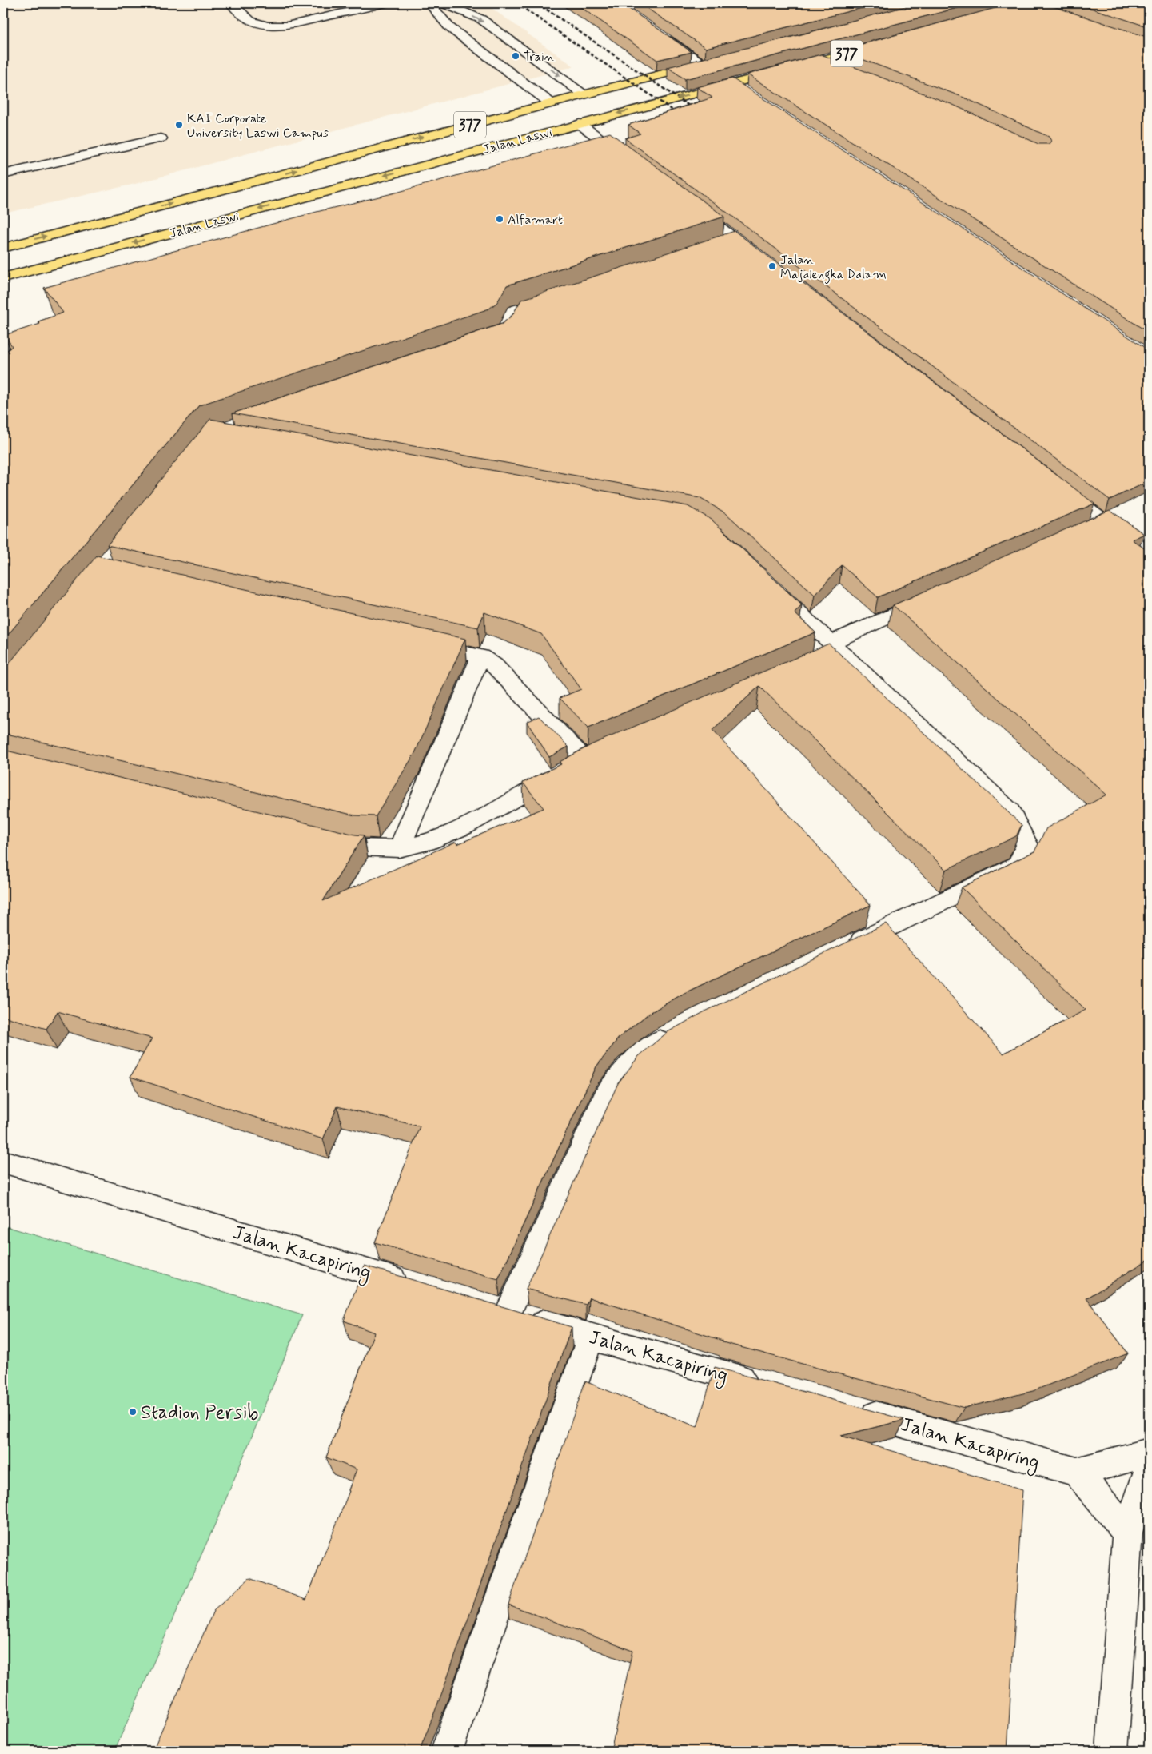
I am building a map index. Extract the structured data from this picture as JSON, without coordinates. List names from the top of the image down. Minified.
{"streets":{"main road":["377","Jalan Laswi"],"street":["Jalan Kacapiring"]},"places":["Train","KAI Corporate University Laswi Campus","Alfamart","Jalan Majalengka Dalam","Stadion Persib"]}
